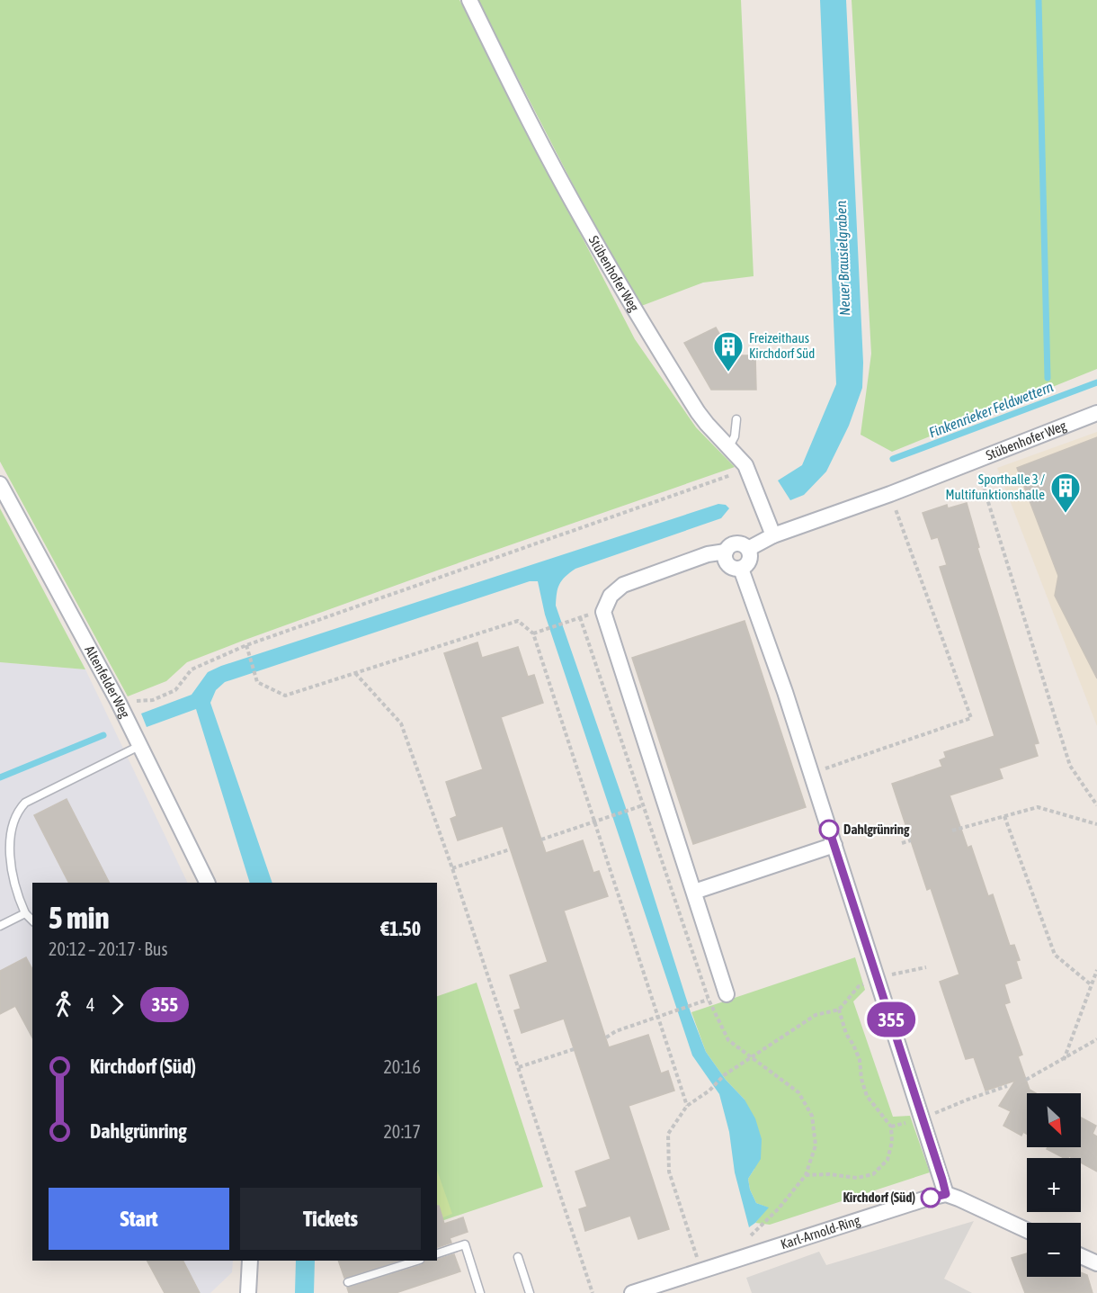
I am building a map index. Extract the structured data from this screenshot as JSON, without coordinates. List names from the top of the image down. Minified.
{"streets":{"street":["Stübenhofer Weg","Altenfelder Weg","Karl-Arnold-Ring"]},"water":["Neuer Brausielgraben","Finkenrieker Feldwettern"],"places":{"building":["Freizeithaus Kirchdorf Süd","Sporthalle 3 / Multifunktionshalle"],"other":["Dahlgrünring","Kirchdorf (Süd)"]},"lines":["bus line 355"],"north":"bottom right","page":{"on_map":"355","heading":["5 min","20:12 – 20:17 · Bus","€1.50"],"legs":["4","355"],"list":[{"name":"Kirchdorf (Süd)","value":"20:16"},{"name":"Dahlgrünring","value":"20:17"}],"map_buttons":["+","−"],"buttons":["Start","Tickets"]}}
